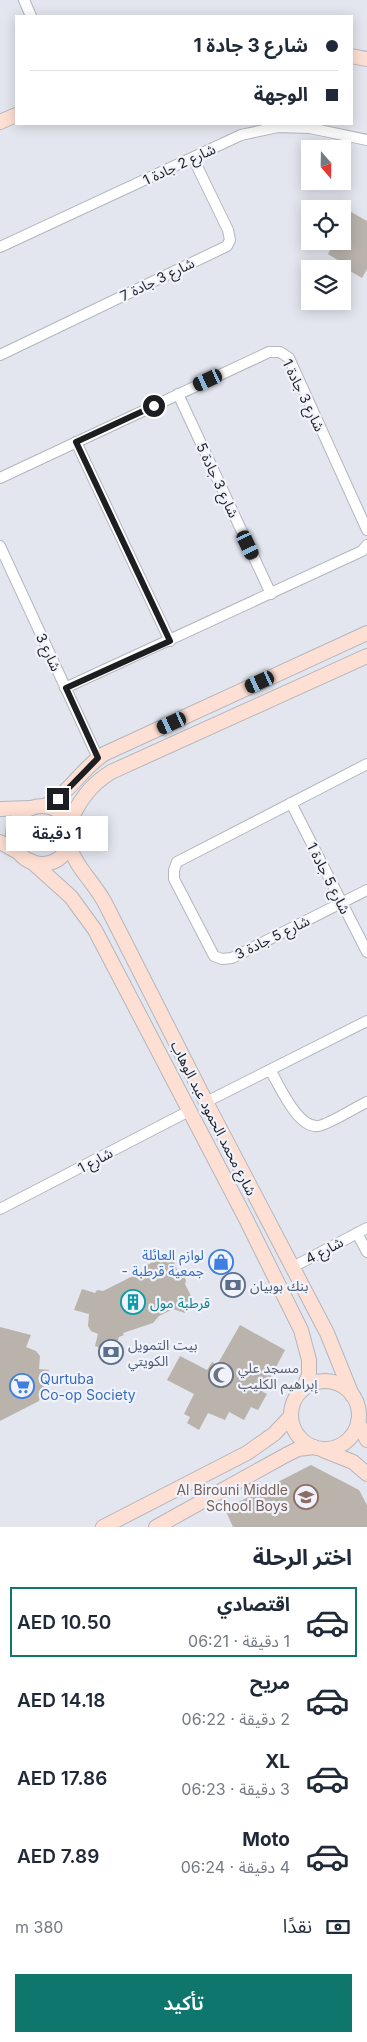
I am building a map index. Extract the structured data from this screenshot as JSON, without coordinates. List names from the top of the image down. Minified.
{"streets":{"street":["شارع 2 جادة 1","شارع 3 جادة 7","شارع 3 جادة 1","شارع 3 جادة 5","شارع 3","شارع 5 جادة 1","شارع 5 جادة 3","شارع محمد الحمود عبد الوهاب","شارع 1","شارع 4"]},"crossings":[["شارع 2 جادة 1","شارع 3 جادة 7"],["شارع 3 جادة 1","شارع 3 جادة 5"],["شارع 5 جادة 1","شارع 5 جادة 3"],["شارع محمد الحمود عبد الوهاب","شارع 1"],["شارع محمد الحمود عبد الوهاب","شارع 4"]],"places":{"shop":["لوازم العائلة - جمعية قرطبة"],"bank":["بنك بوبيان","بيت التمويل الكويتي"],"building":["قرطبة مول"],"mosque":["مسجد علي إبراهيم الكليب"],"supermarket":["Qurtuba Co-op Society"],"school or university":["Al Birouni Middle School Boys"]},"north":"bottom","page":{"banner":["شارع 3 جادة 1","الوجهة"],"bubble":"1 دقيقة","heading":"اختر الرحلة","list":[{"name":"اقتصادي","note":"1 دقيقة · 06:21","value":"AED 10.50"},{"name":"مريح","note":"2 دقيقة · 06:22","value":"AED 14.18"},{"name":"XL","note":"3 دقيقة · 06:23","value":"AED 17.86"},{"name":"Moto","note":"4 دقيقة · 06:24","value":"AED 7.89"}],"pay":["نقدًا","380 m"],"buttons":"تأكيد"}}
